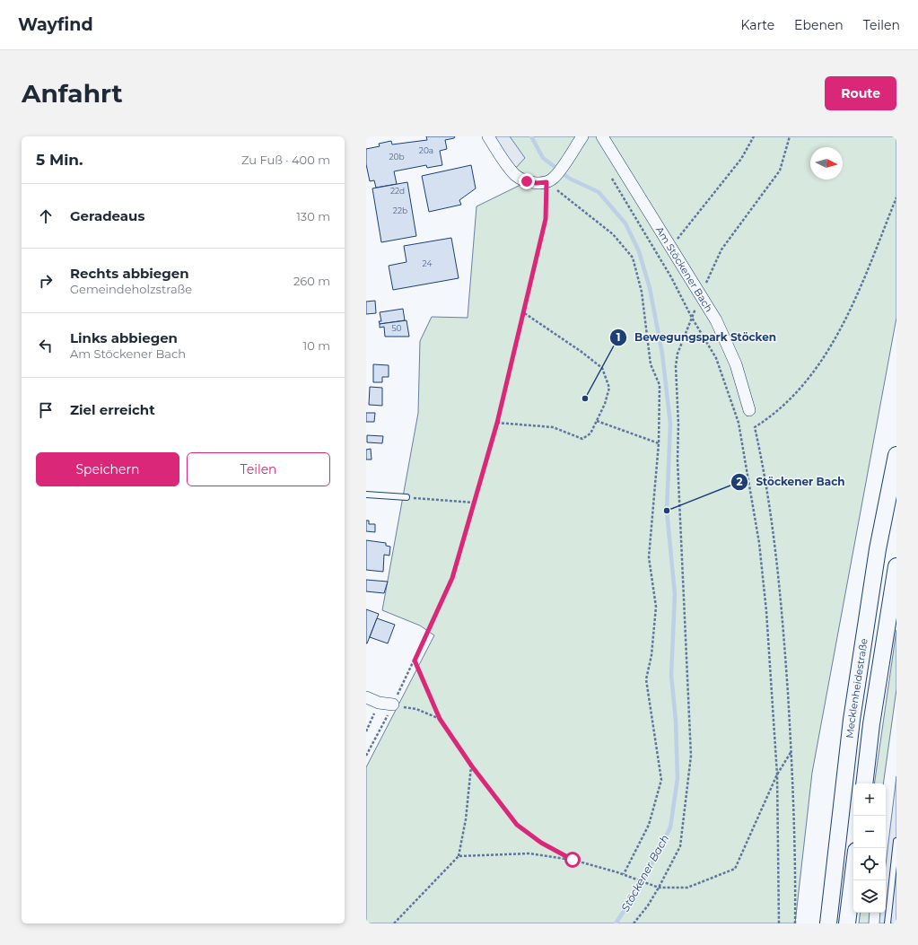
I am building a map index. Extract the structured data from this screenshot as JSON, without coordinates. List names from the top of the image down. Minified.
{"streets":{"main road":["Mecklenheidestraße"],"street":["Am Stöckener Bach"]},"water":["Stöckener Bach"],"places":["Bewegungspark Stöcken","Stöckener Bach"],"house_numbers":["20a","20b","22d","22b","24","50"],"north":"right","page":{"header":"Wayfind","nav":["Karte","Ebenen","Teilen"],"buttons":["Route",["Speichern","Teilen"]],"title":"Anfahrt","heading":["5 Min.","Zu Fuß · 400 m"],"list":[["Geradeaus","130 m"],["Rechts abbiegen","Gemeindeholzstraße","260 m"],["Links abbiegen","Am Stöckener Bach","10 m"],"Ziel erreicht"],"map_buttons":["+","−"]}}
